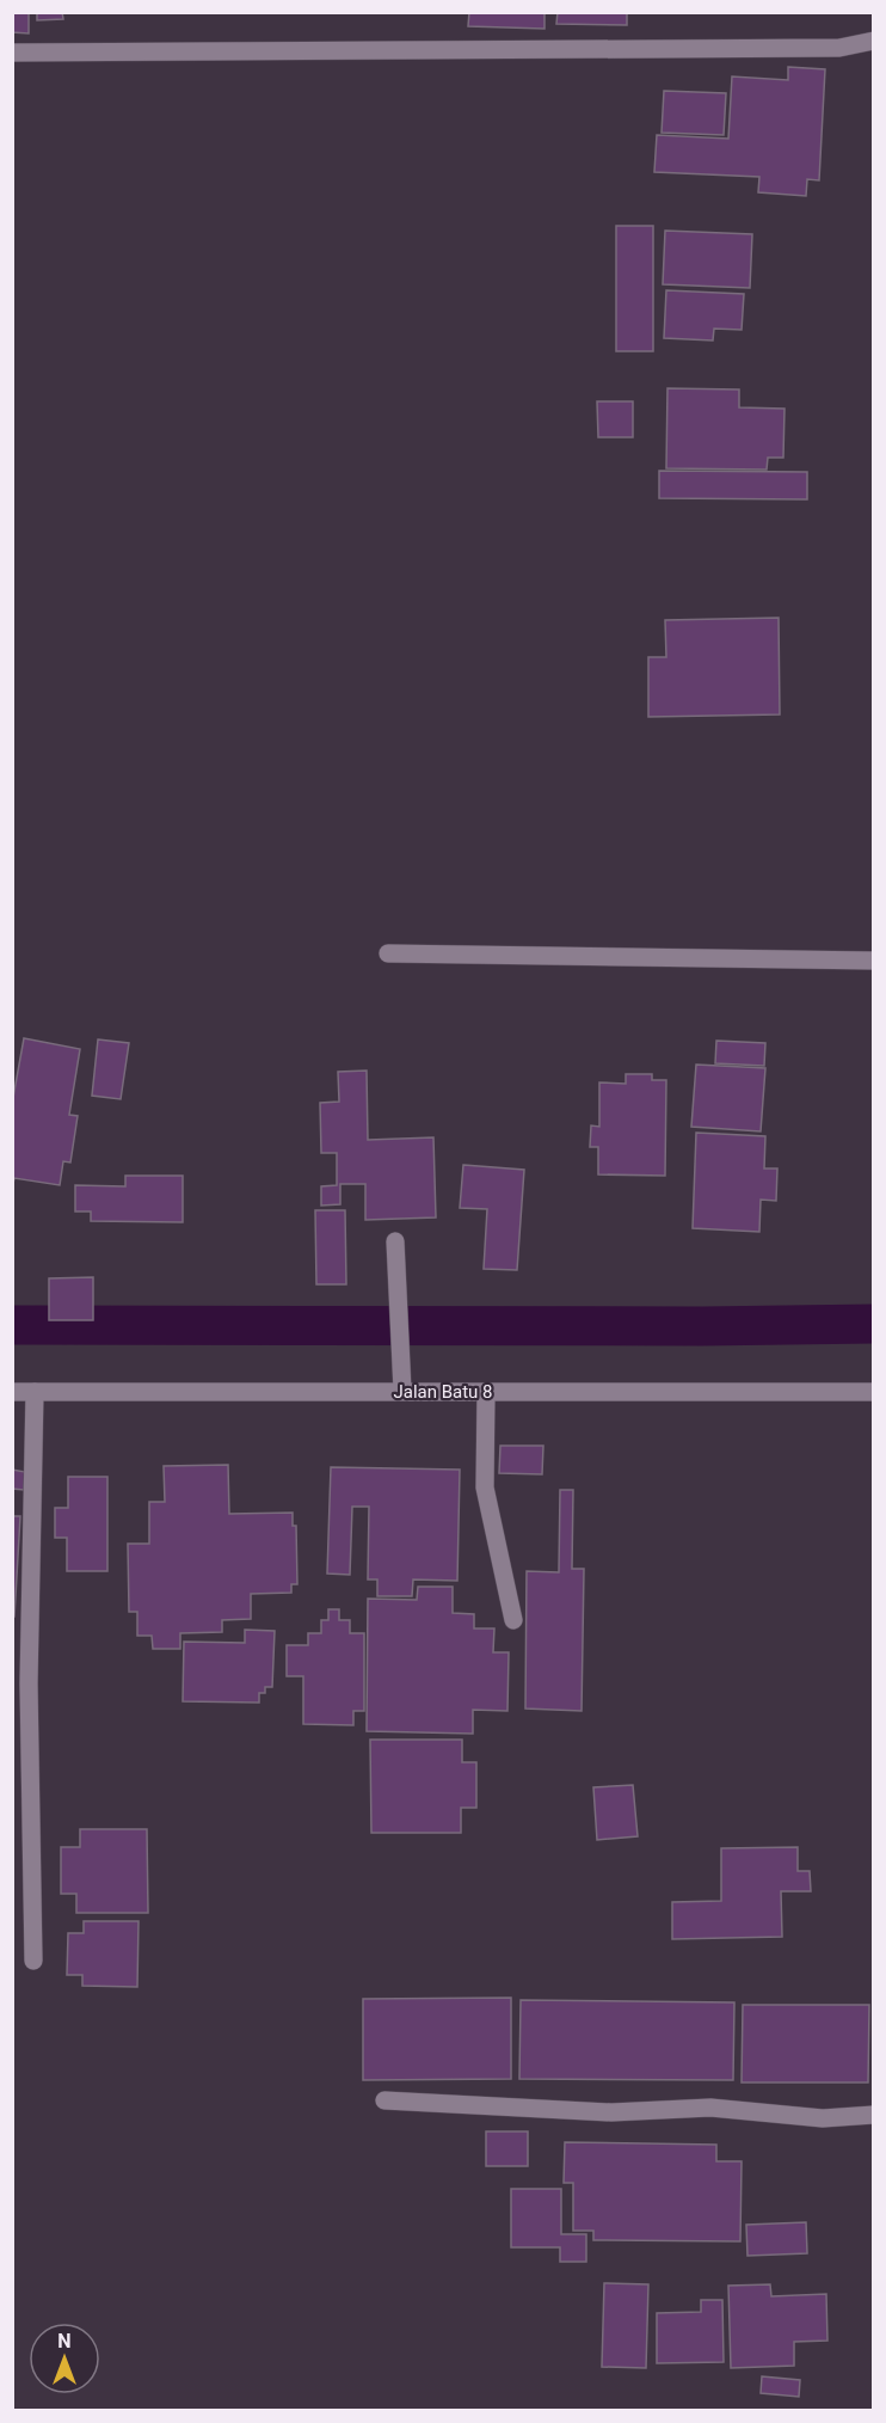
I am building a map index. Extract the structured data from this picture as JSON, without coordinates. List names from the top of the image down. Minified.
{"streets":{"street":["Jalan Batu 8"]},"north":"top"}
